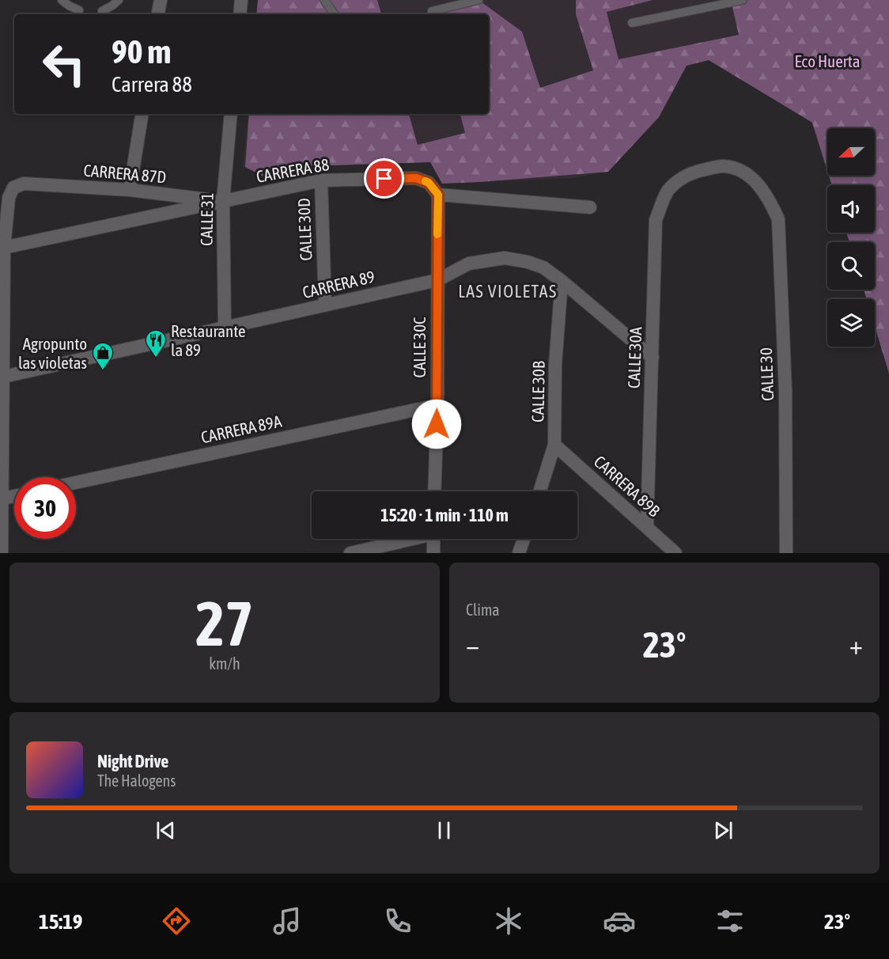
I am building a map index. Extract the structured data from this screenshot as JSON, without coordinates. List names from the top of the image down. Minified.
{"streets":{"street":["CARRERA 88","CARRERA 87D","CALLE 31","CALLE 30D","CARRERA 89","CALLE 30C","CALLE 30A","CALLE 30","CALLE 30B","CARRERA 89A","CARRERA 89B"]},"crossings":[["CARRERA 88","CARRERA 87D"],["CARRERA 88","CALLE 31"],["CARRERA 88","CALLE 30D"],["CARRERA 88","CALLE 30C"],["CARRERA 87D","CALLE 31"],["CALLE 31","CARRERA 89"],["CALLE 30D","CARRERA 89"],["CARRERA 89","CALLE 30C"],["CARRERA 89","CALLE 30A"],["CARRERA 89","CALLE 30B"],["CALLE 30C","CARRERA 89A"],["CALLE 30A","CALLE 30"],["CALLE 30A","CARRERA 89B"],["CALLE 30B","CARRERA 89B"]],"districts":["LAS VIOLETAS"],"parks":["Eco Huerta"],"places":{"restaurant":["Restaurante la 89"],"shop":["Agropunto las violetas"]},"north":"left","page":{"turn":["90 m","Carrera 88"],"limit":"30","trip":"15:20 · 1 min · 110 m","tile":[["27","km/h"],"Clima"],"heat":["−","23°","+"],"song":["Night Drive","The Halogens"],"tabs":["15:19","23°"]}}
